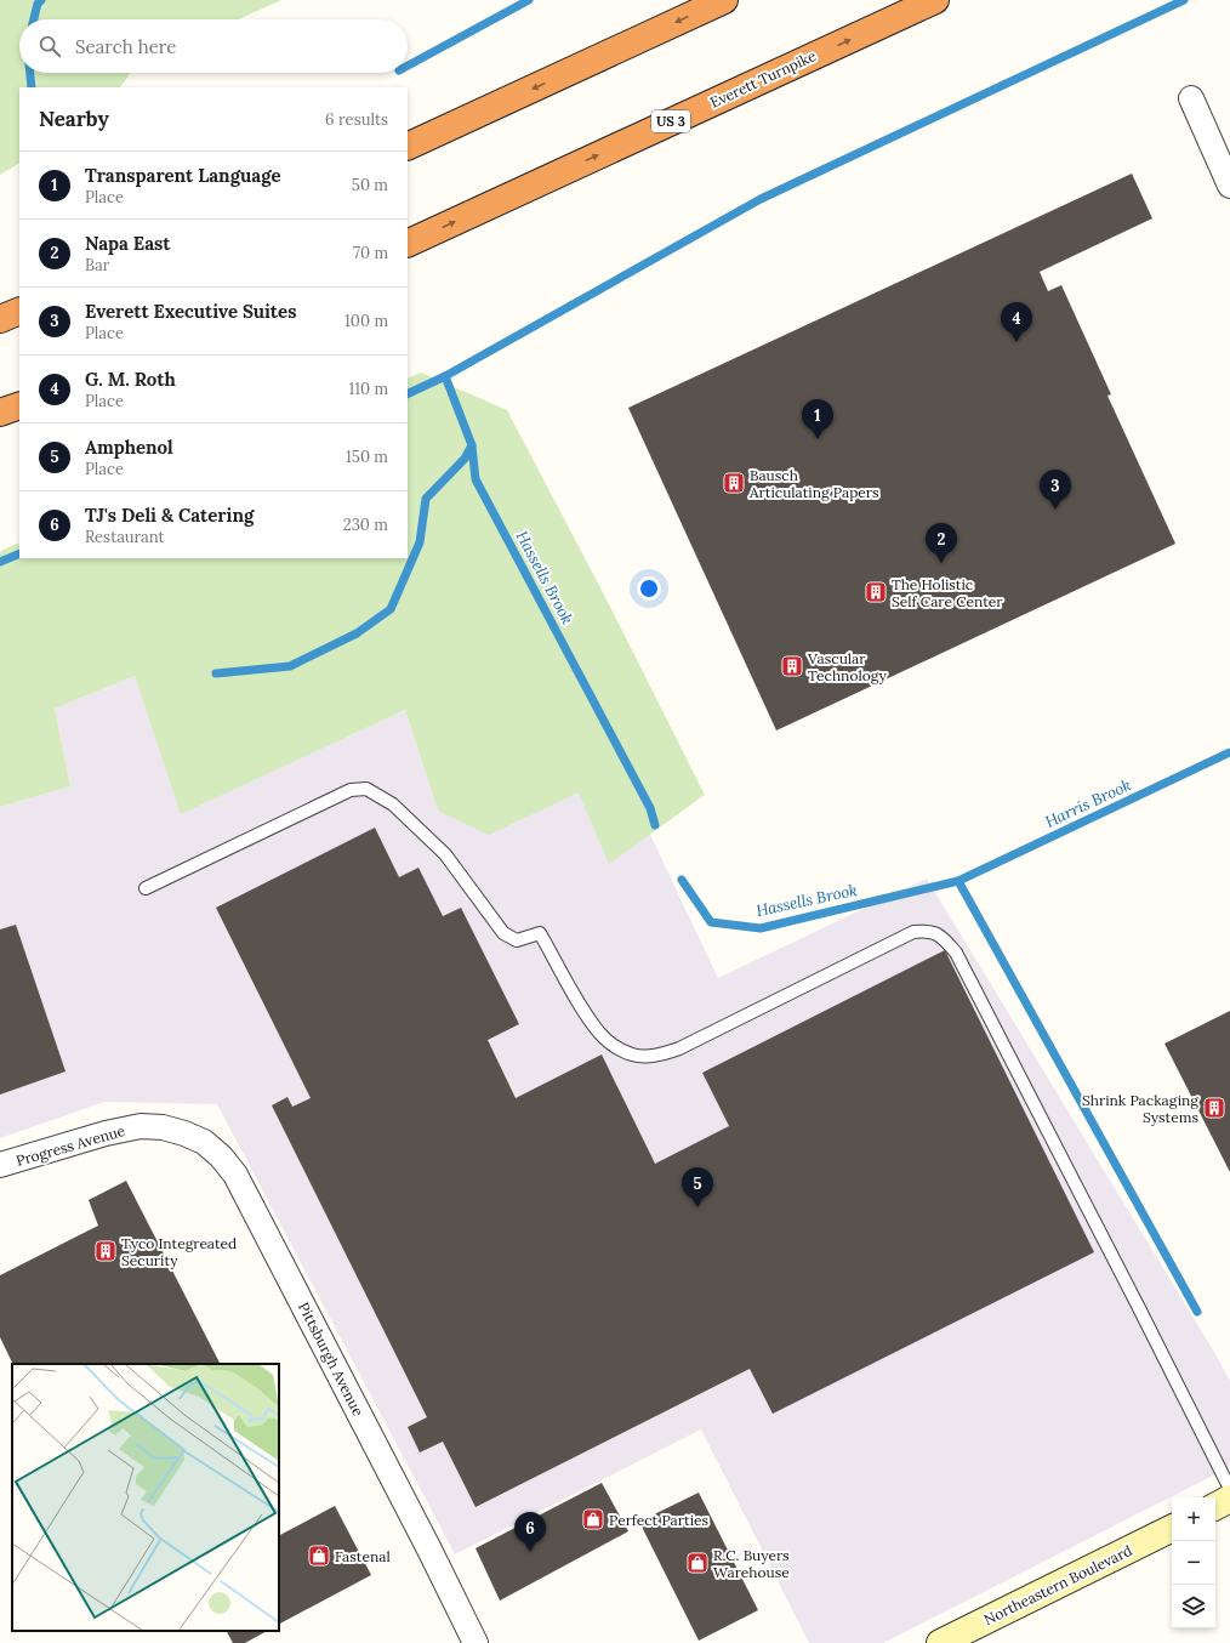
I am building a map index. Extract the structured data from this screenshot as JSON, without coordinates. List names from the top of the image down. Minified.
{"streets":{"highway":["Everett Turnpike","US 3"],"street":["Progress Avenue","Pittsburgh Avenue","Northeastern Boulevard"]},"crossings":[["Progress Avenue","Pittsburgh Avenue"]],"water":["Hassells Brook","Harris Brook"],"places":{"building":["Bausch Articulating Papers","The Holistic Self Care Center","Vascular Technology","Shrink Packaging Systems","Tyco Integreated Security"],"shop":["Perfect Parties","Fastenal","R.C. Buyers Warehouse"]},"page":{"search":"Search here","heading":["Nearby","6 results"],"list":[{"mark":"1","name":"Transparent Language","note":"Place","value":"50 m"},{"mark":"2","name":"Napa East","note":"Bar","value":"70 m"},{"mark":"3","name":"Everett Executive Suites","note":"Place","value":"100 m"},{"mark":"4","name":"G. M. Roth","note":"Place","value":"110 m"},{"mark":"5","name":"Amphenol","note":"Place","value":"150 m"},{"mark":"6","name":"TJ's Deli & Catering","note":"Restaurant","value":"230 m"}],"pins":["4","1","3","2","5","6"],"map_buttons":["+","−"]}}
